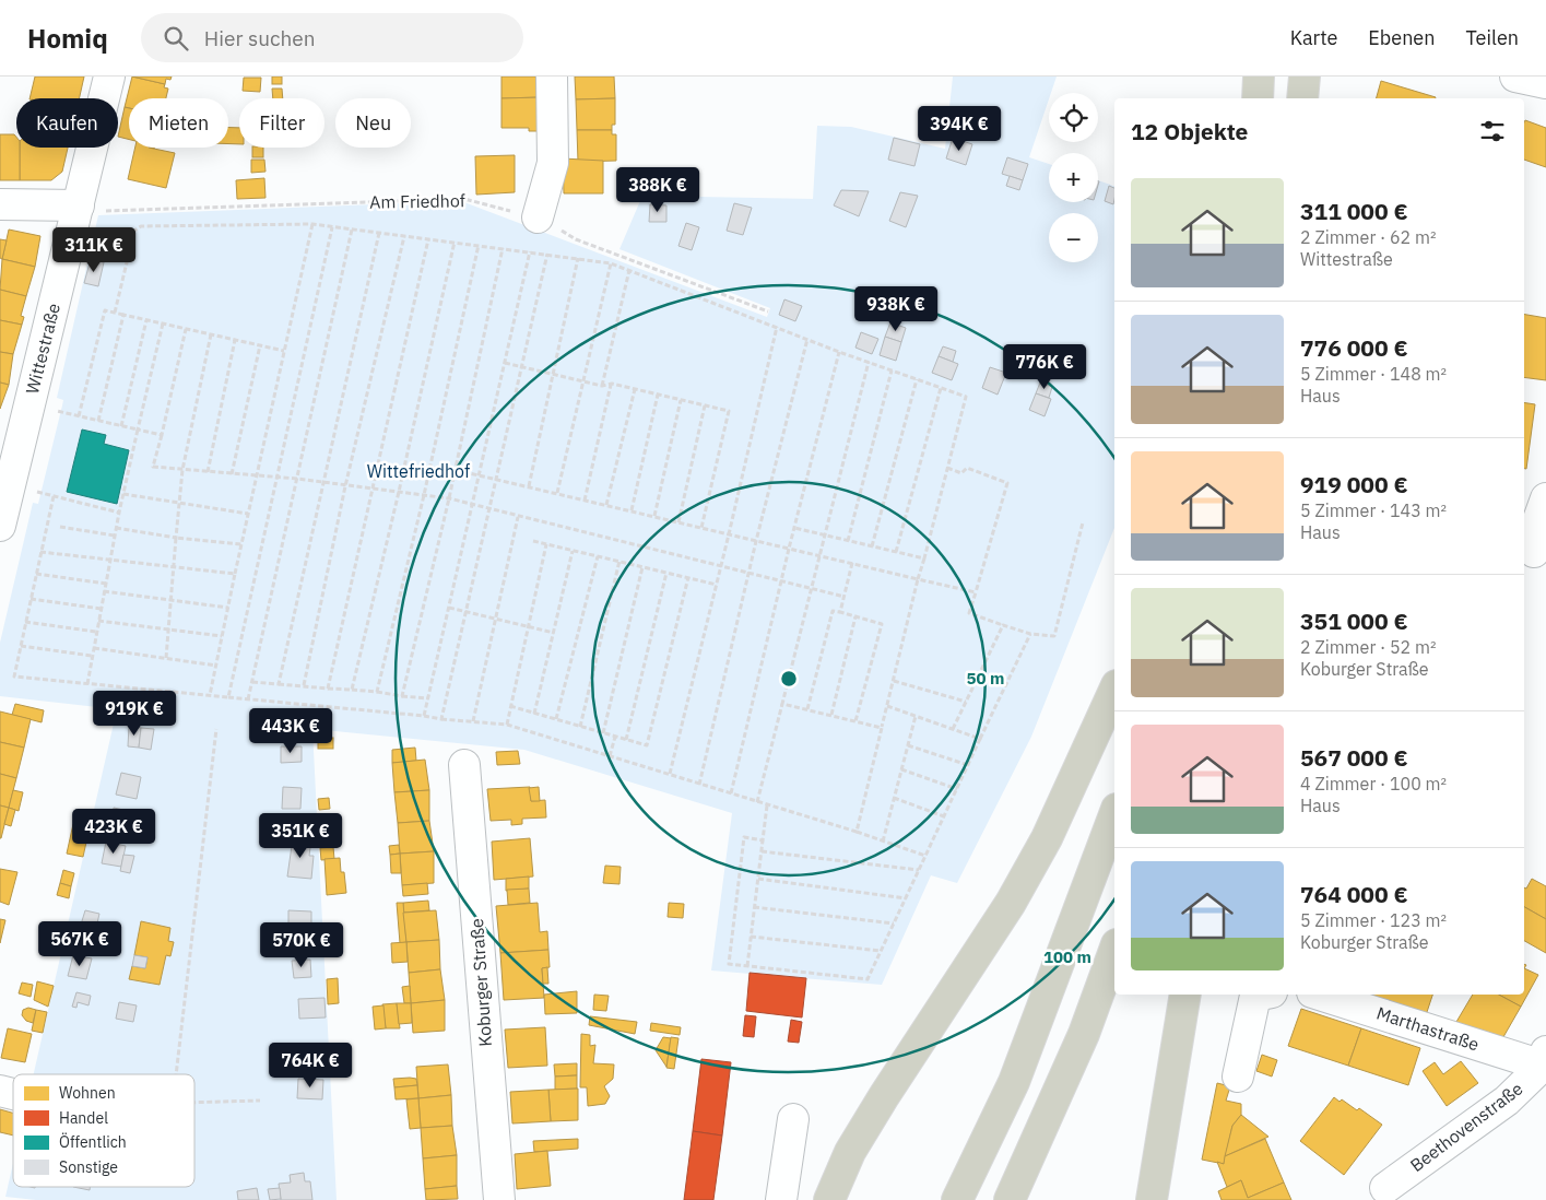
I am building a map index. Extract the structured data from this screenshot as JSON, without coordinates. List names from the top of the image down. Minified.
{"streets":{"street":["Wittestraße","Koburger Straße","Marthastraße","Beethovenstraße"],"path":["Am Friedhof"]},"crossings":[["Am Friedhof","Wittestraße"],["Marthastraße","Beethovenstraße"]],"parks":["Wittefriedhof"],"legend":["Wohnen","Handel","Öffentlich","Sonstige"],"page":{"header":"Homiq","search":"Hier suchen","nav":["Karte","Ebenen","Teilen"],"map_buttons":["+","−"],"chip":["Kaufen","Mieten","Filter","Neu"],"heading":"12 Objekte","price":["394K €","388K €","311K €","938K €","776K €","919K €","443K €","423K €","351K €","567K €","570K €","764K €"],"list":[{"name":"311 000 €","note":"2 Zimmer · 62 m² · Wittestraße"},{"name":"776 000 €","note":"5 Zimmer · 148 m² · Haus"},{"name":"919 000 €","note":"5 Zimmer · 143 m² · Haus"},{"name":"351 000 €","note":"2 Zimmer · 52 m² · Koburger Straße"},{"name":"567 000 €","note":"4 Zimmer · 100 m² · Haus"},{"name":"764 000 €","note":"5 Zimmer · 123 m² · Koburger Straße"}]},"rings":["50 m","100 m"]}
